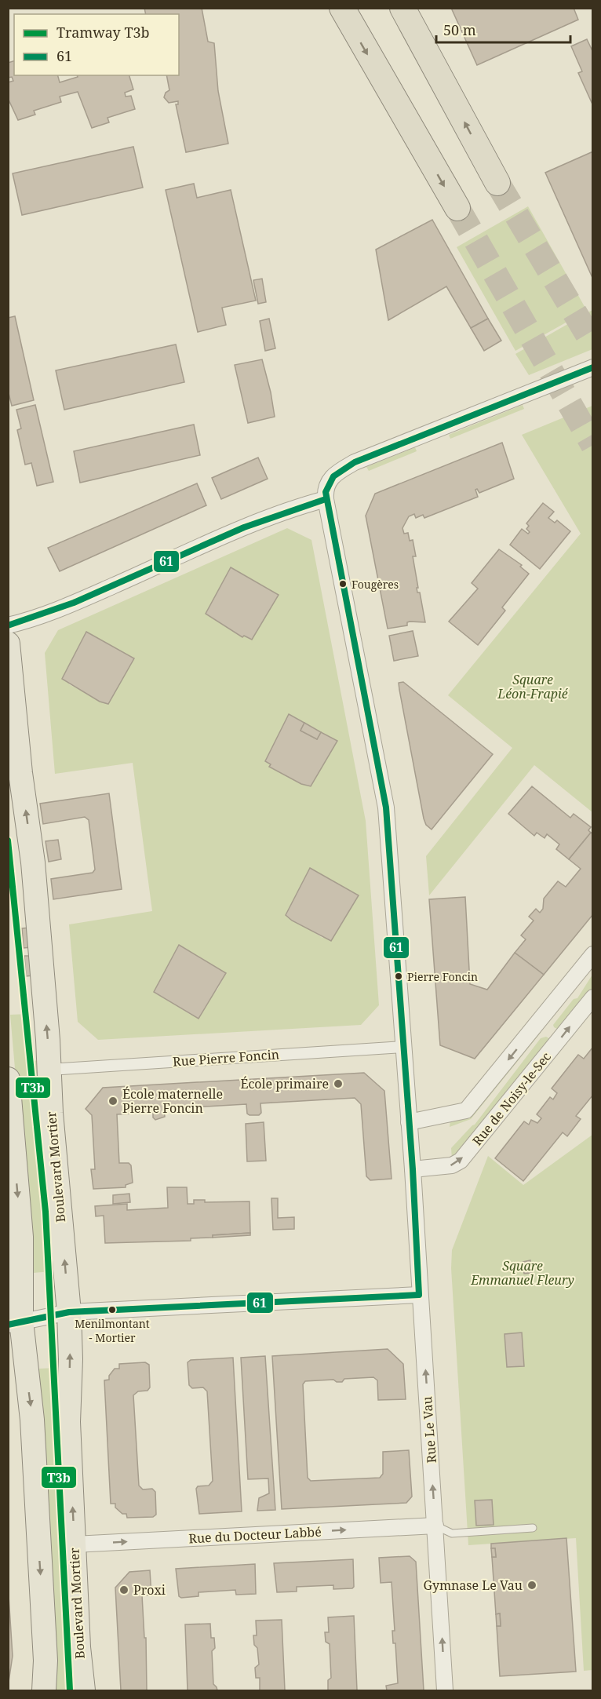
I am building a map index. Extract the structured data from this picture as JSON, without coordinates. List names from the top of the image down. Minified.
{"streets":{"main road":["Boulevard Mortier"],"street":["Rue Pierre Foncin","Rue de Noisy-le-Sec","Rue Le Vau","Rue du Docteur Labbé"]},"crossings":[["Rue Pierre Foncin","Boulevard Mortier"],["Rue Pierre Foncin","Rue Le Vau"],["Rue de Noisy-le-Sec","Rue Le Vau"],["Boulevard Mortier","Rue du Docteur Labbé"],["Rue Le Vau","Rue du Docteur Labbé"]],"one_way":["Rue du Docteur Labbé"],"parks":["Square Léon-Frapié","Square Emmanuel Fleury"],"places":["Fougères","Pierre Foncin","École primaire","École maternelle Pierre Foncin","Menilmontant - Mortier","Gymnase Le Vau","Proxi"],"lines":["transit line 61","tram line T3b"],"legend":["Tramway T3b","61"],"scale_bar":"50 m"}
